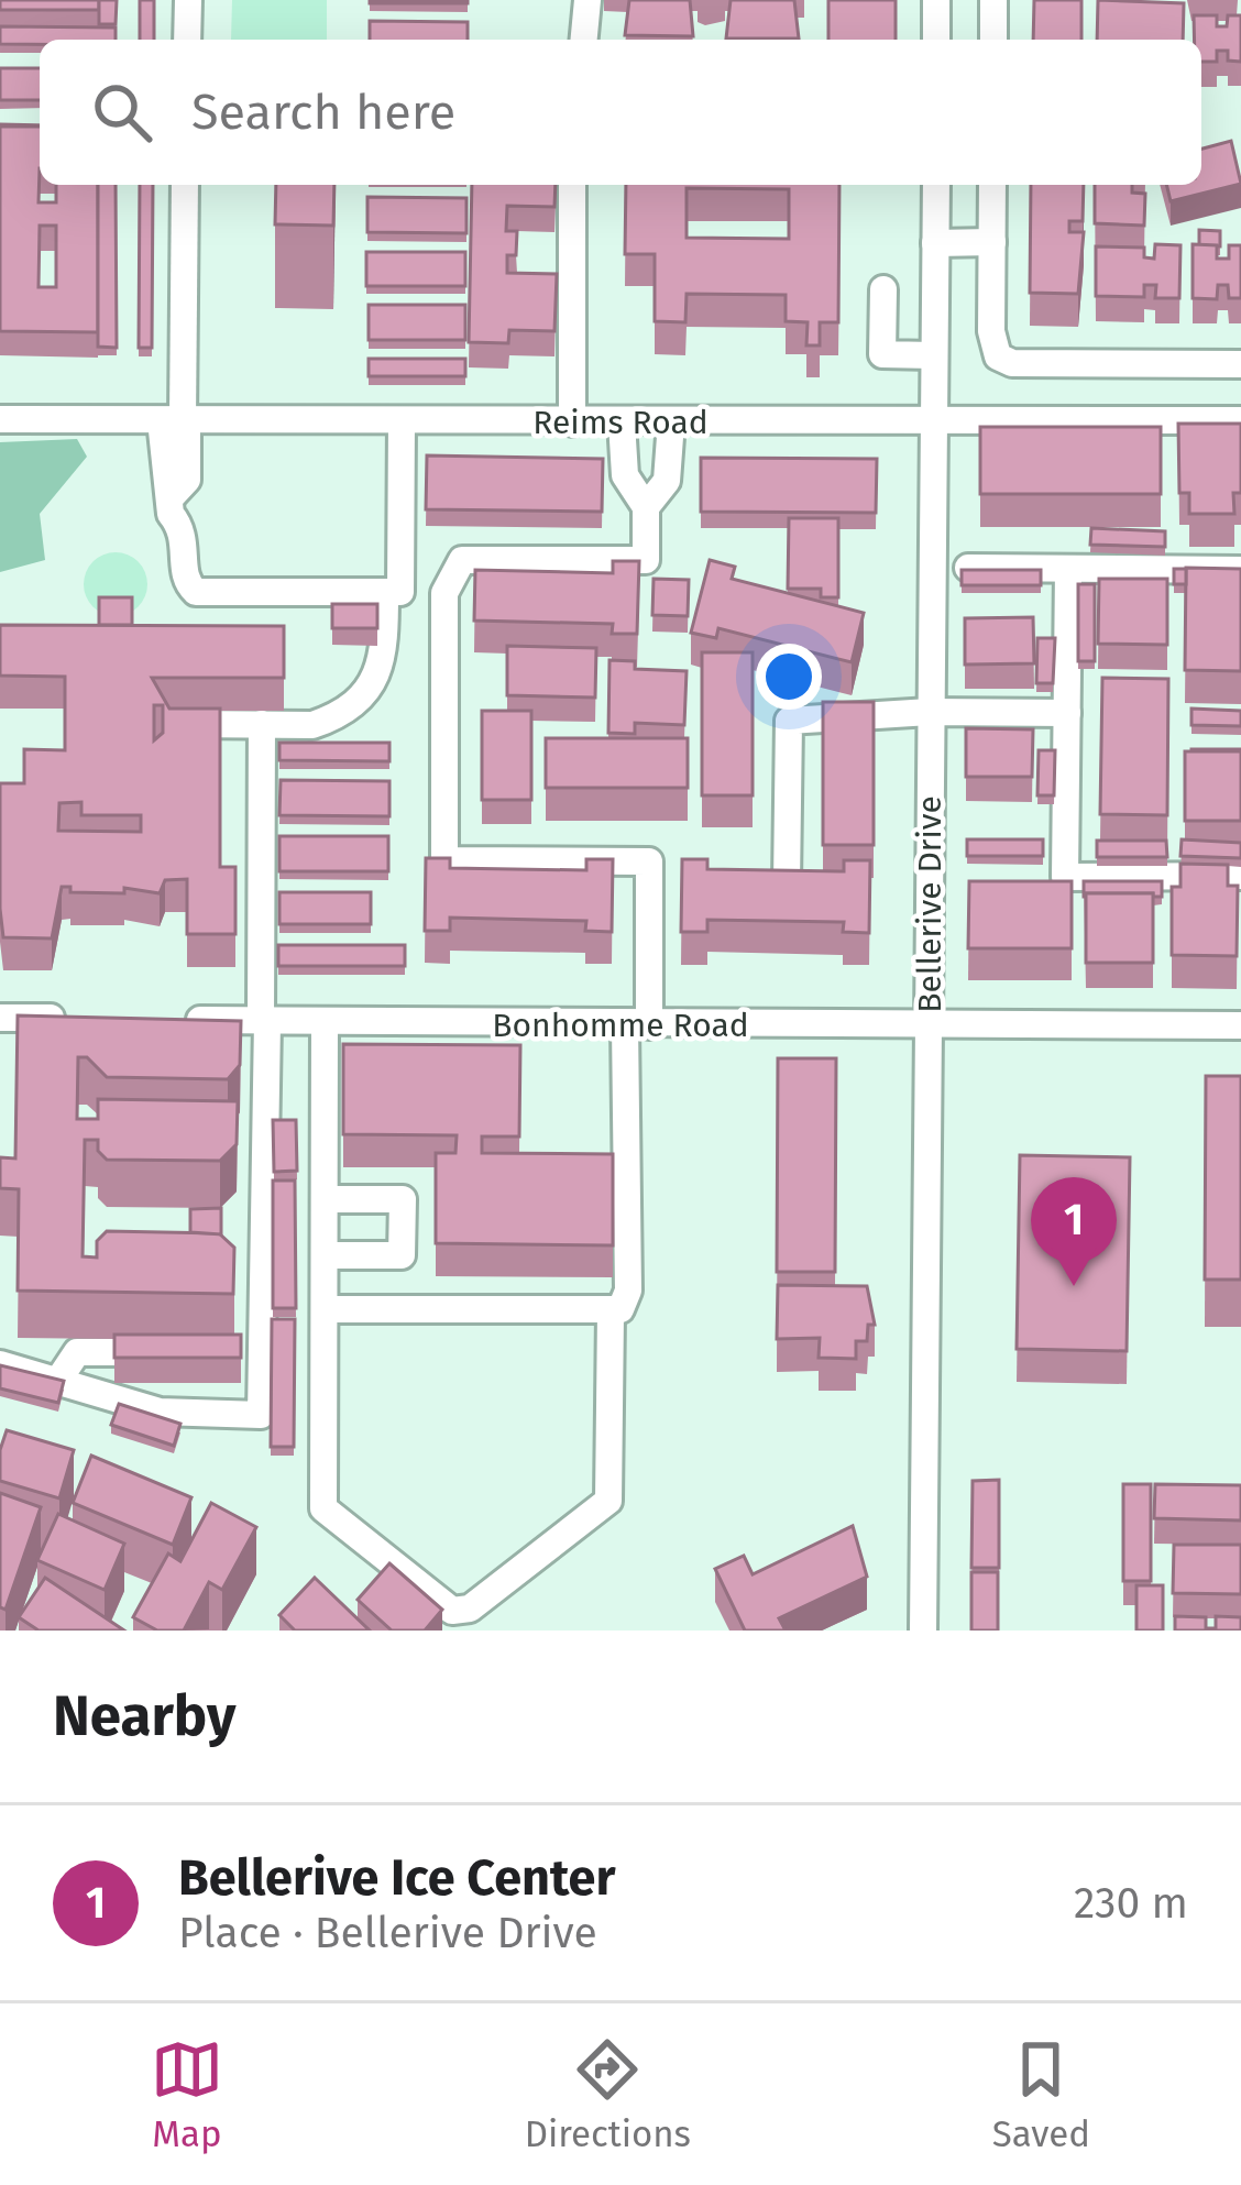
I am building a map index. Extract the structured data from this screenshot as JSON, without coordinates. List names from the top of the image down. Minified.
{"streets":{"street":["Reims Road","Bellerive Drive","Bonhomme Road"]},"crossings":[["Reims Road","Bellerive Drive"],["Bellerive Drive","Bonhomme Road"]],"page":{"search":"Search here","pins":"1","heading":"Nearby","list":[{"mark":"1","name":"Bellerive Ice Center","note":"Place · Bellerive Drive","value":"230 m"}],"nav":["Map","Directions","Saved"]}}
